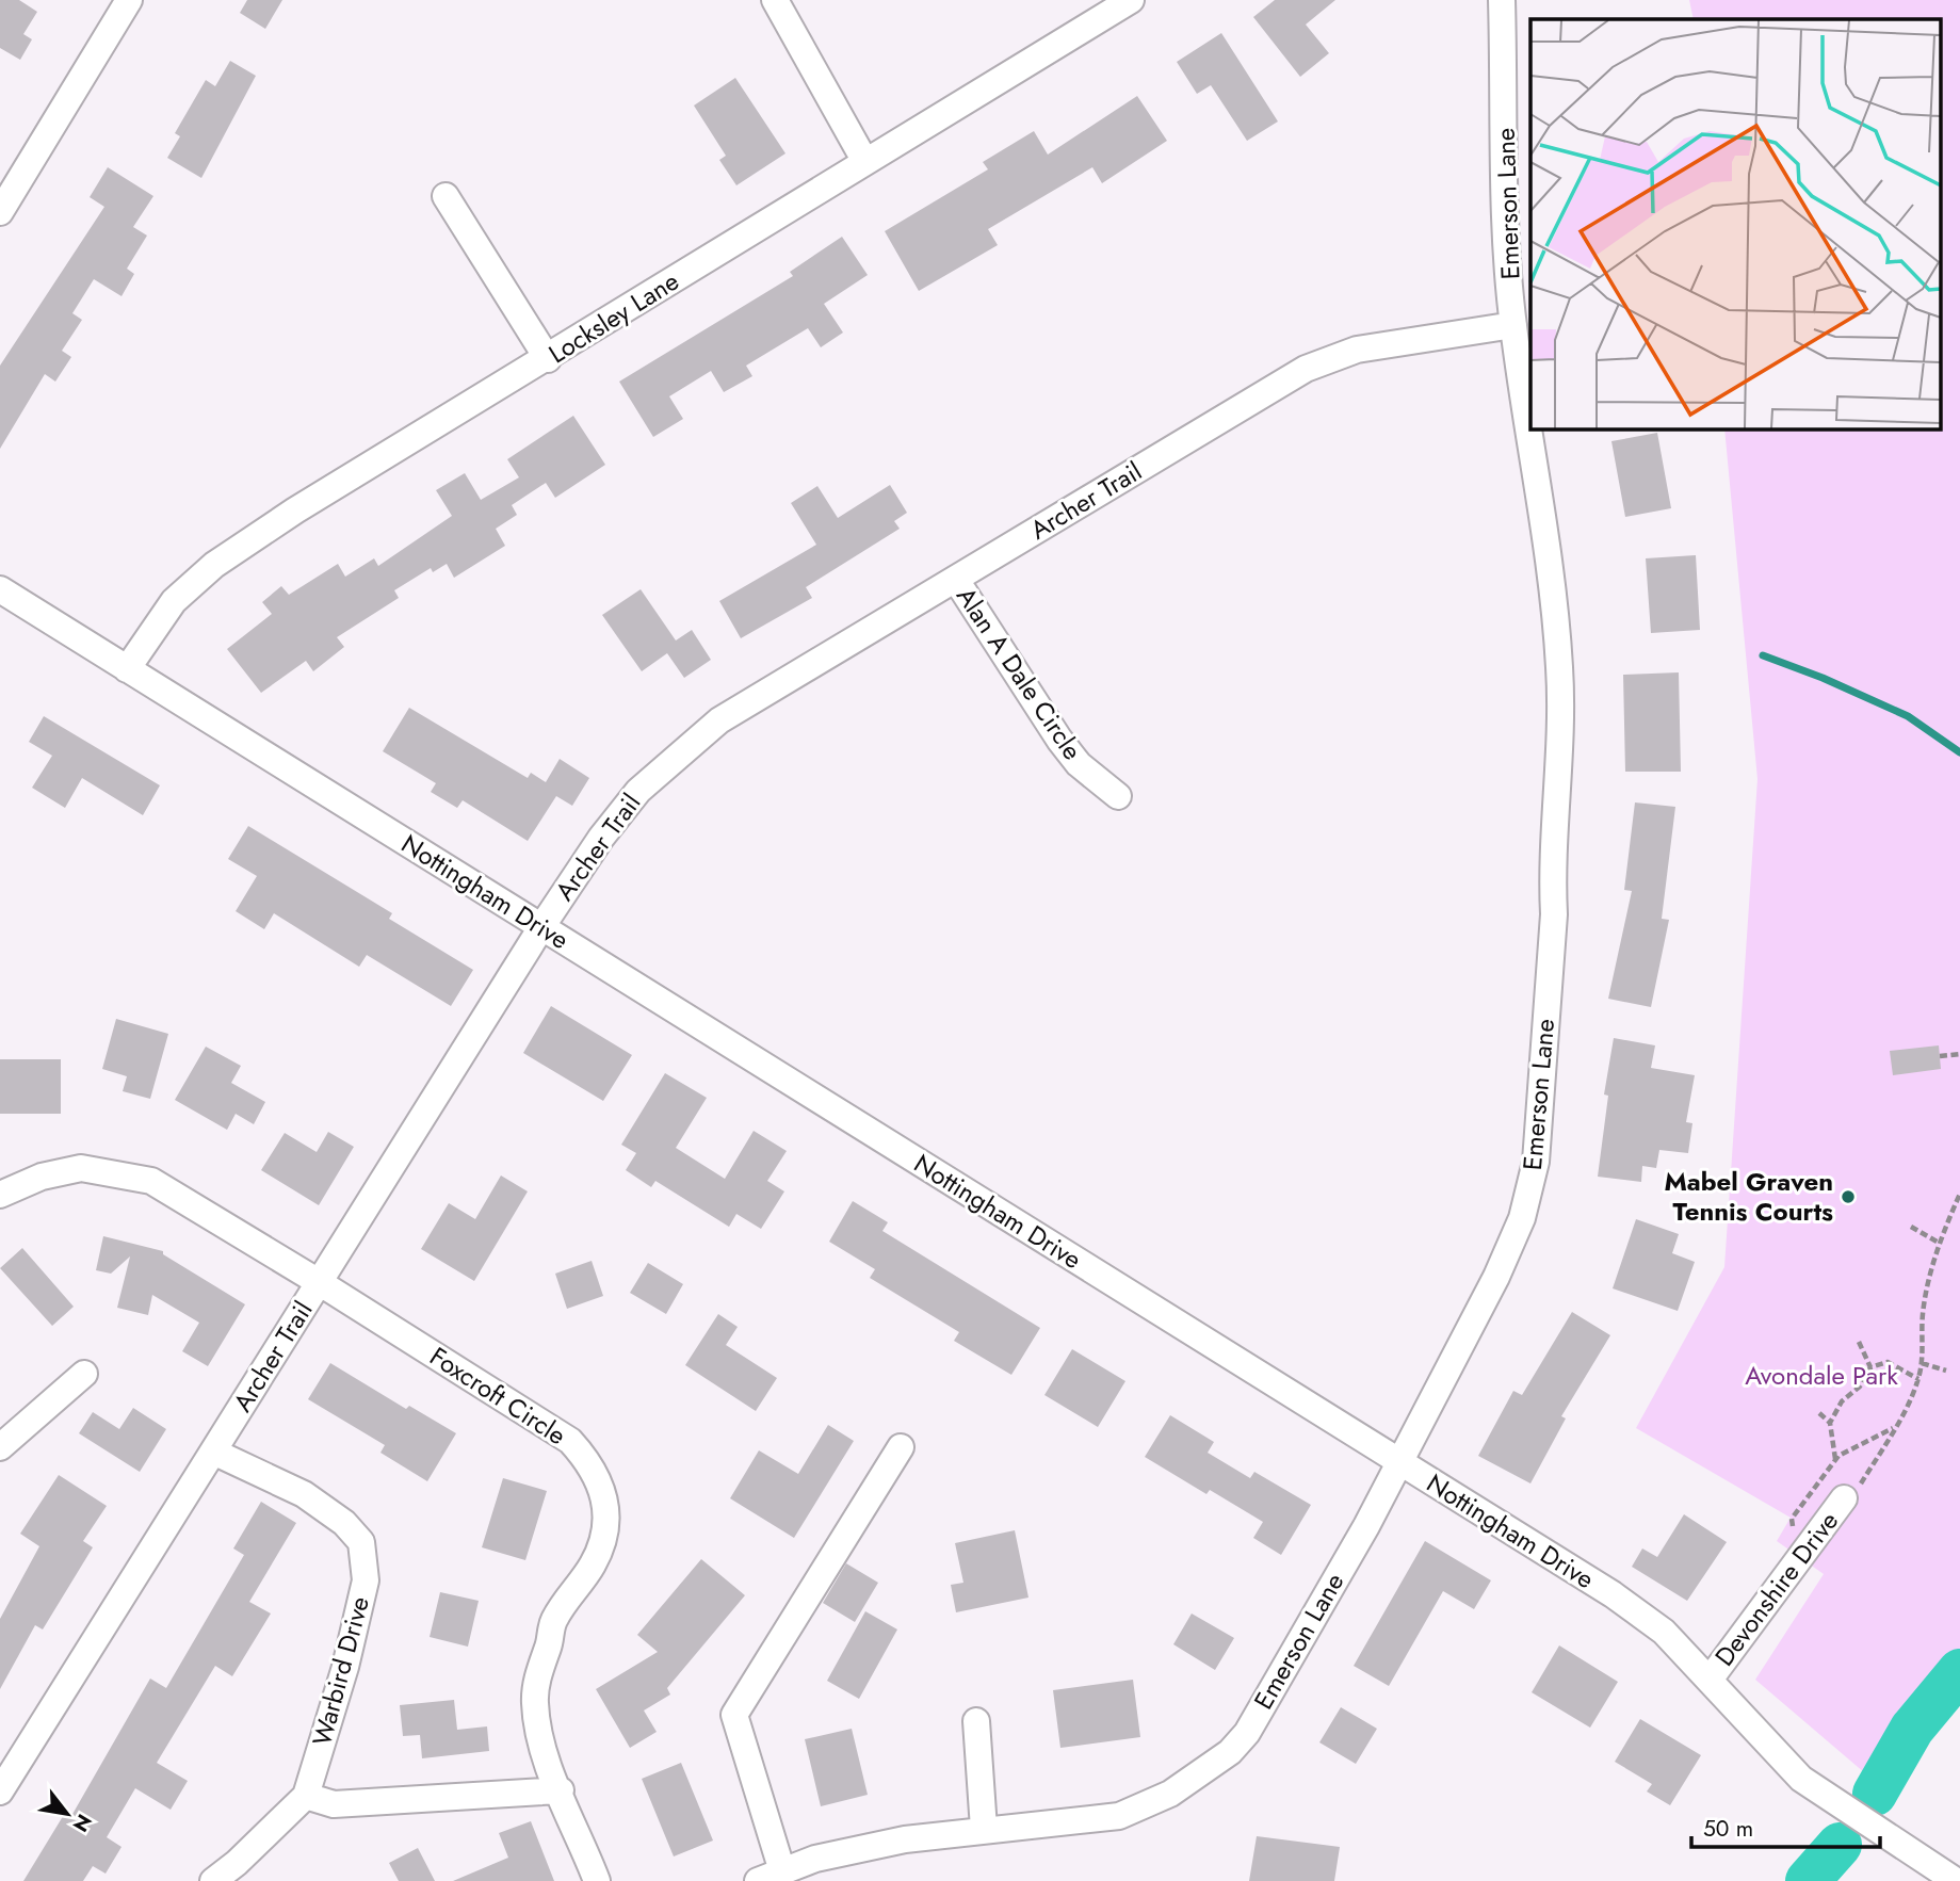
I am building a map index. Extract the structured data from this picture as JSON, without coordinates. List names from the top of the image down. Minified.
{"streets":{"street":["Emerson Lane","Locksley Lane","Archer Trail","Alan A Dale Circle","Nottingham Drive","Foxcroft Circle","Devonshire Drive","Warbird Drive"]},"crossings":[["Emerson Lane","Archer Trail"],["Emerson Lane","Nottingham Drive"],["Locksley Lane","Nottingham Drive"],["Archer Trail","Alan A Dale Circle"],["Archer Trail","Nottingham Drive"],["Archer Trail","Foxcroft Circle"],["Archer Trail","Warbird Drive"],["Nottingham Drive","Devonshire Drive"]],"parks":["Avondale Park"],"places":["Mabel Graven Tennis Courts"],"scale_bar":"50 m","north":"bottom right"}
